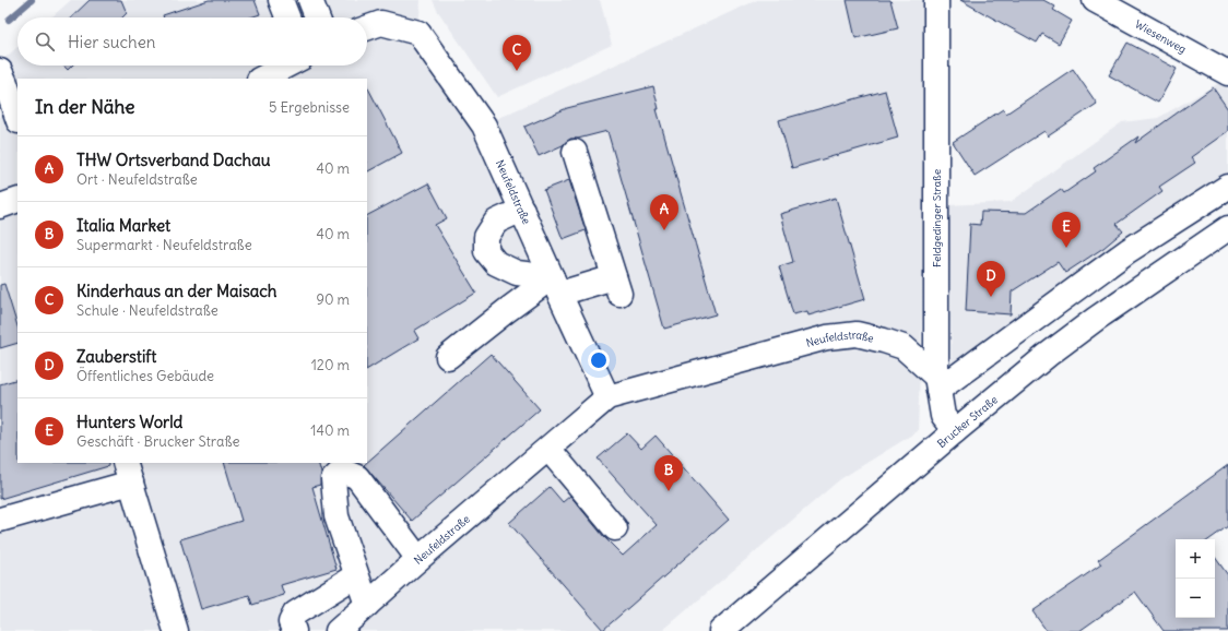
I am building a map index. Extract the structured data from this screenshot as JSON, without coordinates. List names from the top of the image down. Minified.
{"streets":{"street":["Wiesenweg","Neufeldstraße","Feldgedinger Straße","Brucker Straße"]},"crossings":[["Neufeldstraße","Feldgedinger Straße"],["Feldgedinger Straße","Brucker Straße"]],"page":{"search":"Hier suchen","pins":["C","A","E","D","B"],"heading":["In der Nähe","5 Ergebnisse"],"list":[{"mark":"A","name":"THW Ortsverband Dachau","note":"Ort · Neufeldstraße","value":"40 m"},{"mark":"B","name":"Italia Market","note":"Supermarkt · Neufeldstraße","value":"40 m"},{"mark":"C","name":"Kinderhaus an der Maisach","note":"Schule · Neufeldstraße","value":"90 m"},{"mark":"D","name":"Zauberstift","note":"Öffentliches Gebäude","value":"120 m"},{"mark":"E","name":"Hunters World","note":"Geschäft · Brucker Straße","value":"140 m"}],"map_buttons":["+","−"]}}
